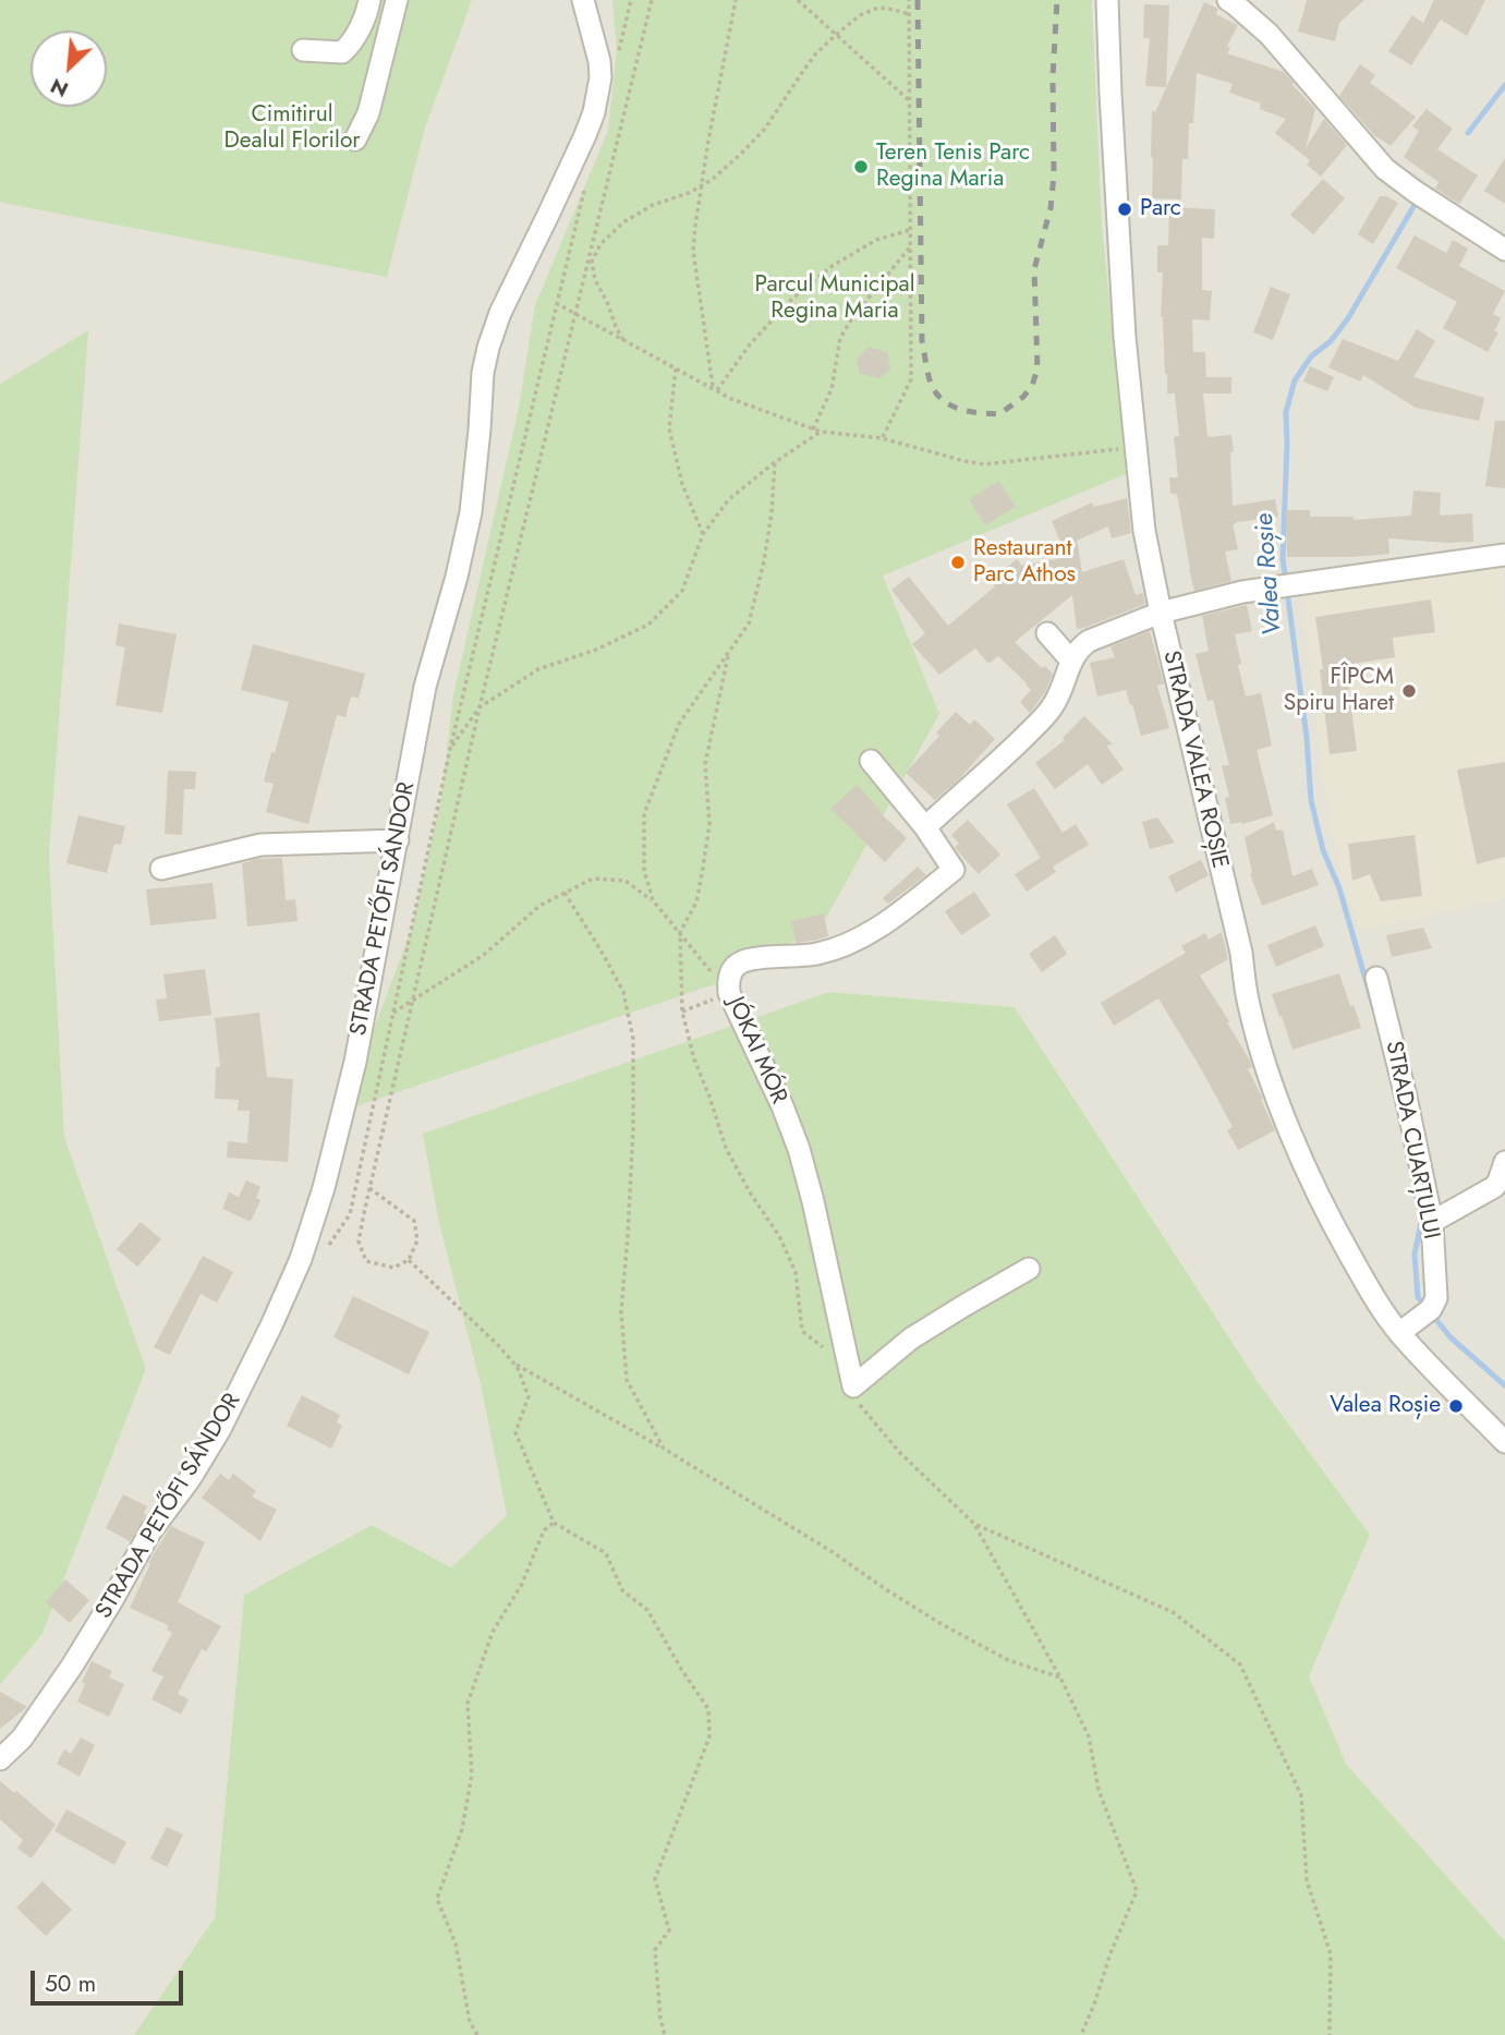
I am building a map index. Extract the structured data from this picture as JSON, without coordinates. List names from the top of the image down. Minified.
{"streets":{"street":["STRADA VALEA ROȘIE","STRADA PETŐFI SÁNDOR","JÓKAI MÓR","STRADA CUARȚULUI"]},"crossings":[["STRADA VALEA ROȘIE","STRADA CUARȚULUI"]],"water":["Valea Roșie"],"parks":["Cimitirul Dealul Florilor","Parcul Municipal Regina Maria"],"places":["Teren Tenis Parc Regina Maria","Parc","Restaurant Parc Athos","FÎPCM Spiru Haret","Valea Roșie"],"scale_bar":"50 m","north":"bottom left"}
